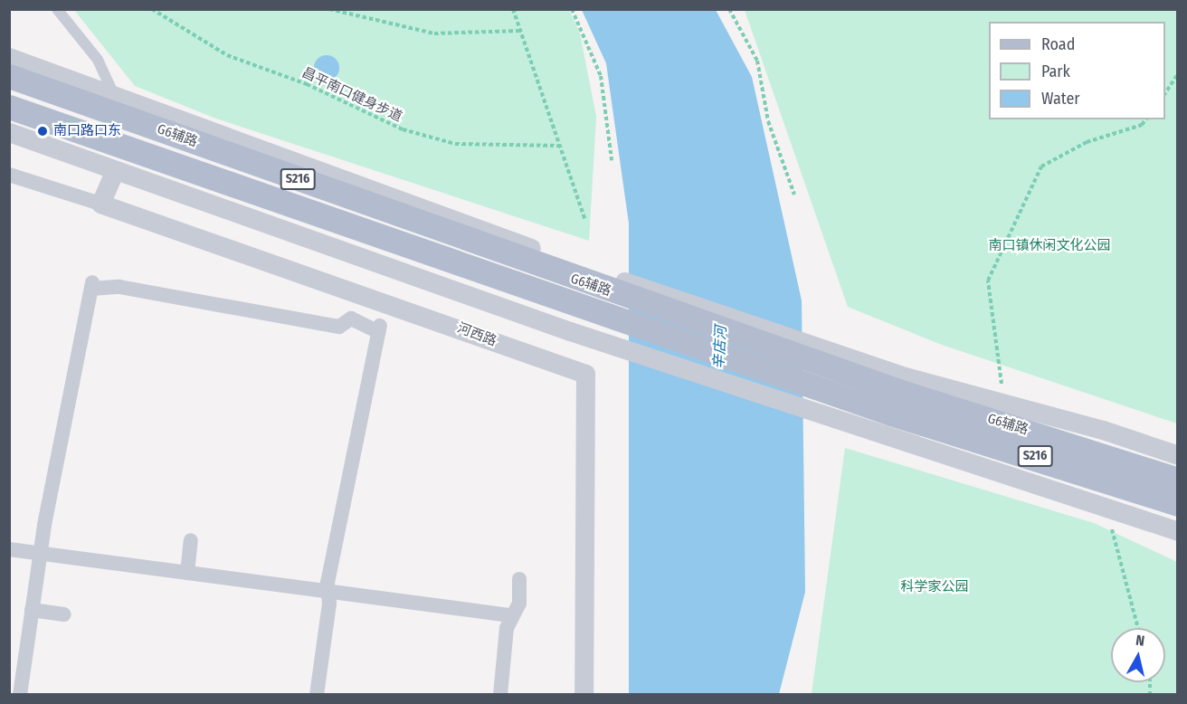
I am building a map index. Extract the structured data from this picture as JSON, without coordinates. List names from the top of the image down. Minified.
{"streets":{"main road":["G6辅路","S216"],"street":["河西路"],"path":["昌平南口健身步道"]},"water":["辛店河"],"parks":["南口镇休闲文化公园","科学家公园"],"places":["南口路口东"],"legend":["Road","Park","Water"],"north":"top"}
